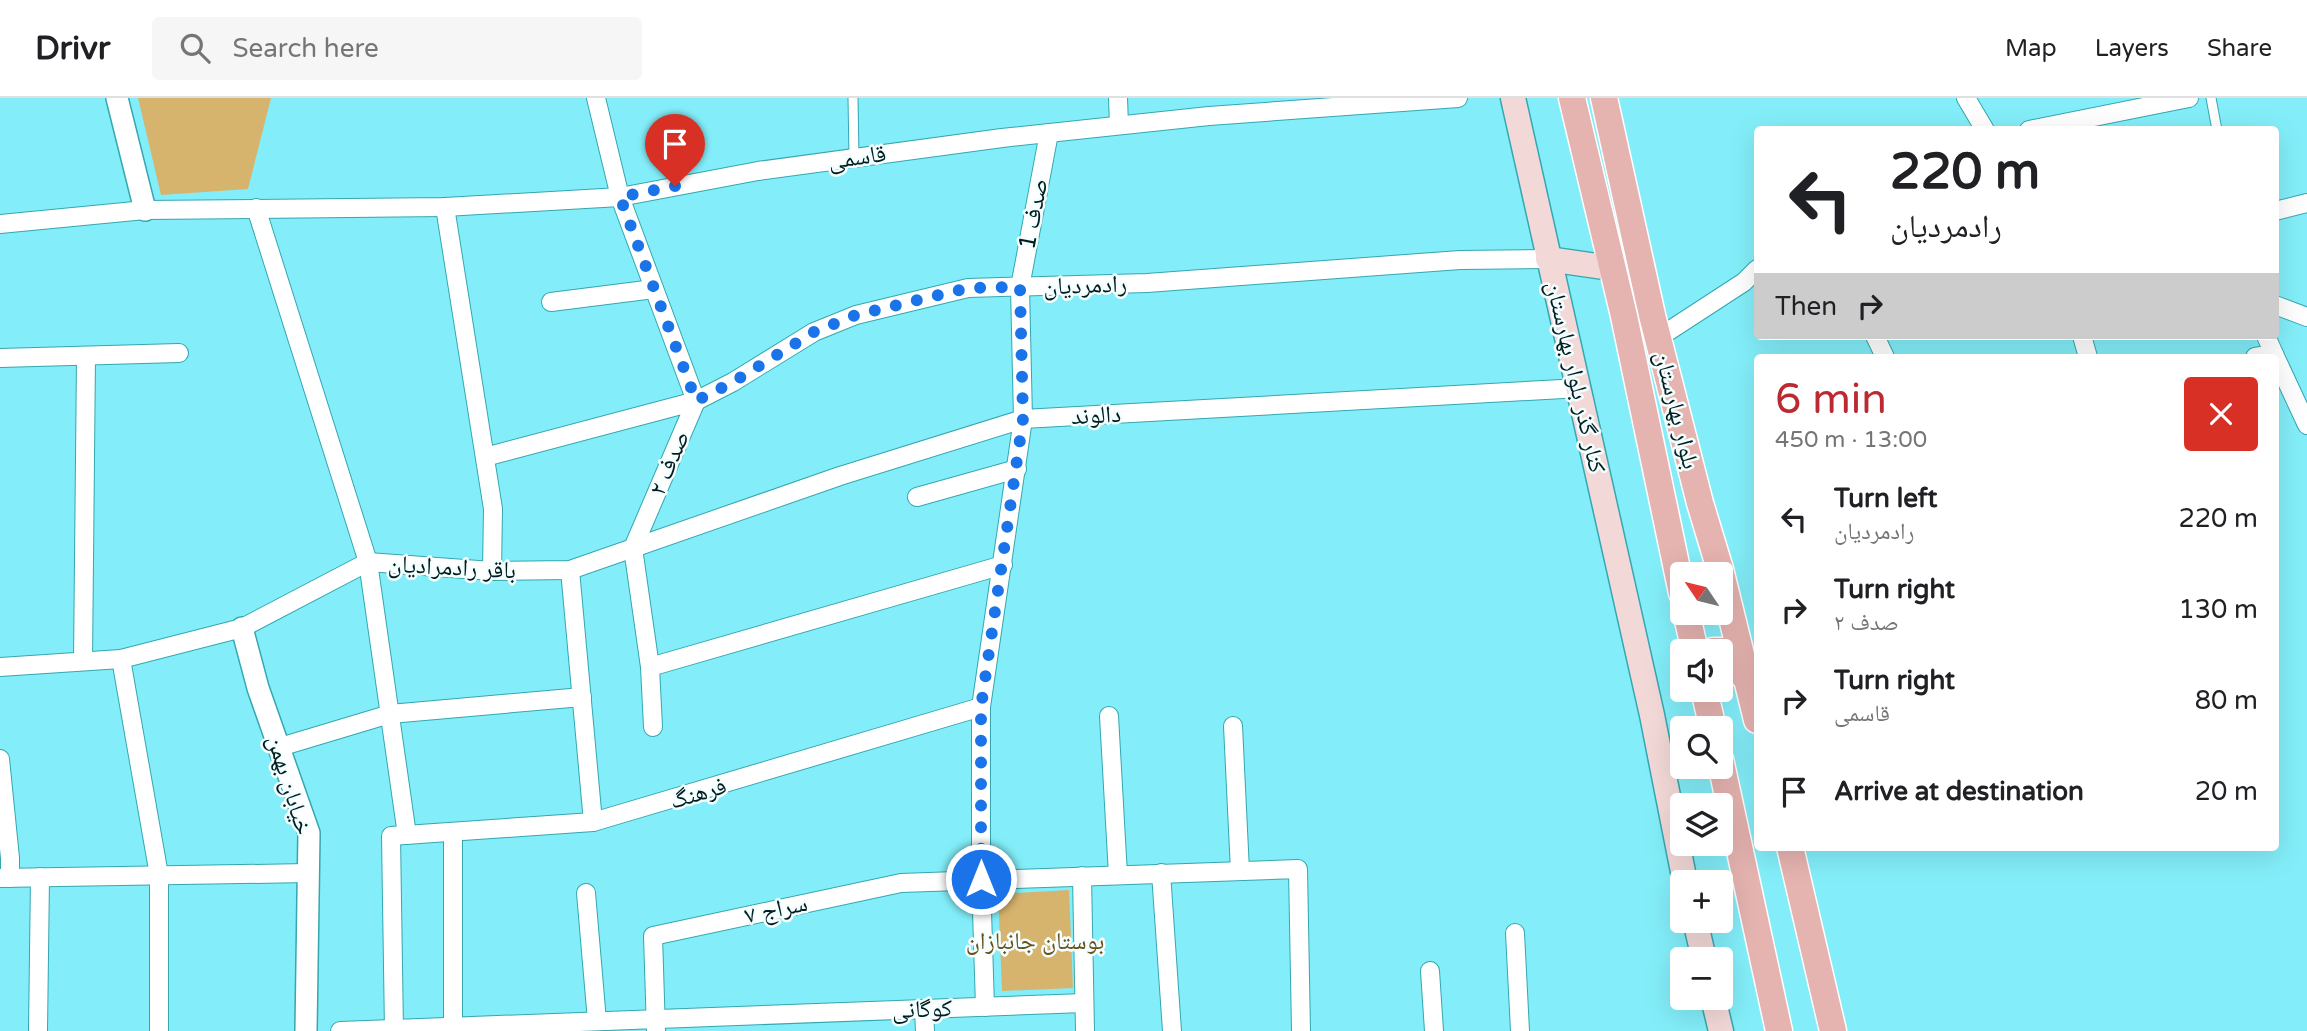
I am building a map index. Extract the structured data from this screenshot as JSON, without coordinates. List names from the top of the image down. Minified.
{"streets":{"main road":["کنار گذر بلوار بهارستان","بلوار بهارستان"],"street":["قاسمی","صدف 1","رادمردیان","دالوند","صدف ۲","باقر رادمرادیان","خیابان بهمن","فرهنگ","سراج ۷","کوگانی"]},"crossings":[["قاسمی","صدف 1"],["قاسمی","صدف ۲"],["صدف 1","رادمردیان"],["صدف 1","دالوند"],["صدف 1","فرهنگ"],["صدف 1","سراج ۷"],["صدف 1","کوگانی"],["رادمردیان","کنار گذر بلوار بهارستان"],["رادمردیان","صدف ۲"],["کنار گذر بلوار بهارستان","دالوند"],["دالوند","صدف ۲"],["دالوند","باقر رادمرادیان"],["صدف ۲","باقر رادمرادیان"],["باقر رادمرادیان","خیابان بهمن"],["سراج ۷","کوگانی"]],"parks":["بوستان جانبازان"],"north":"top left","page":{"header":"Drivr","search":"Search here","nav":["Map","Layers","Share"],"turn":["220 m","رادمردیان"],"then":"Then","heading":["6 min","450 m · 13:00"],"list":[{"name":"Turn left","note":"رادمردیان","value":"220 m"},{"name":"Turn right","note":"صدف ۲","value":"130 m"},{"name":"Turn right","note":"قاسمی","value":"80 m"},{"name":"Arrive at destination","value":"20 m"}],"map_buttons":["+","−"]}}
